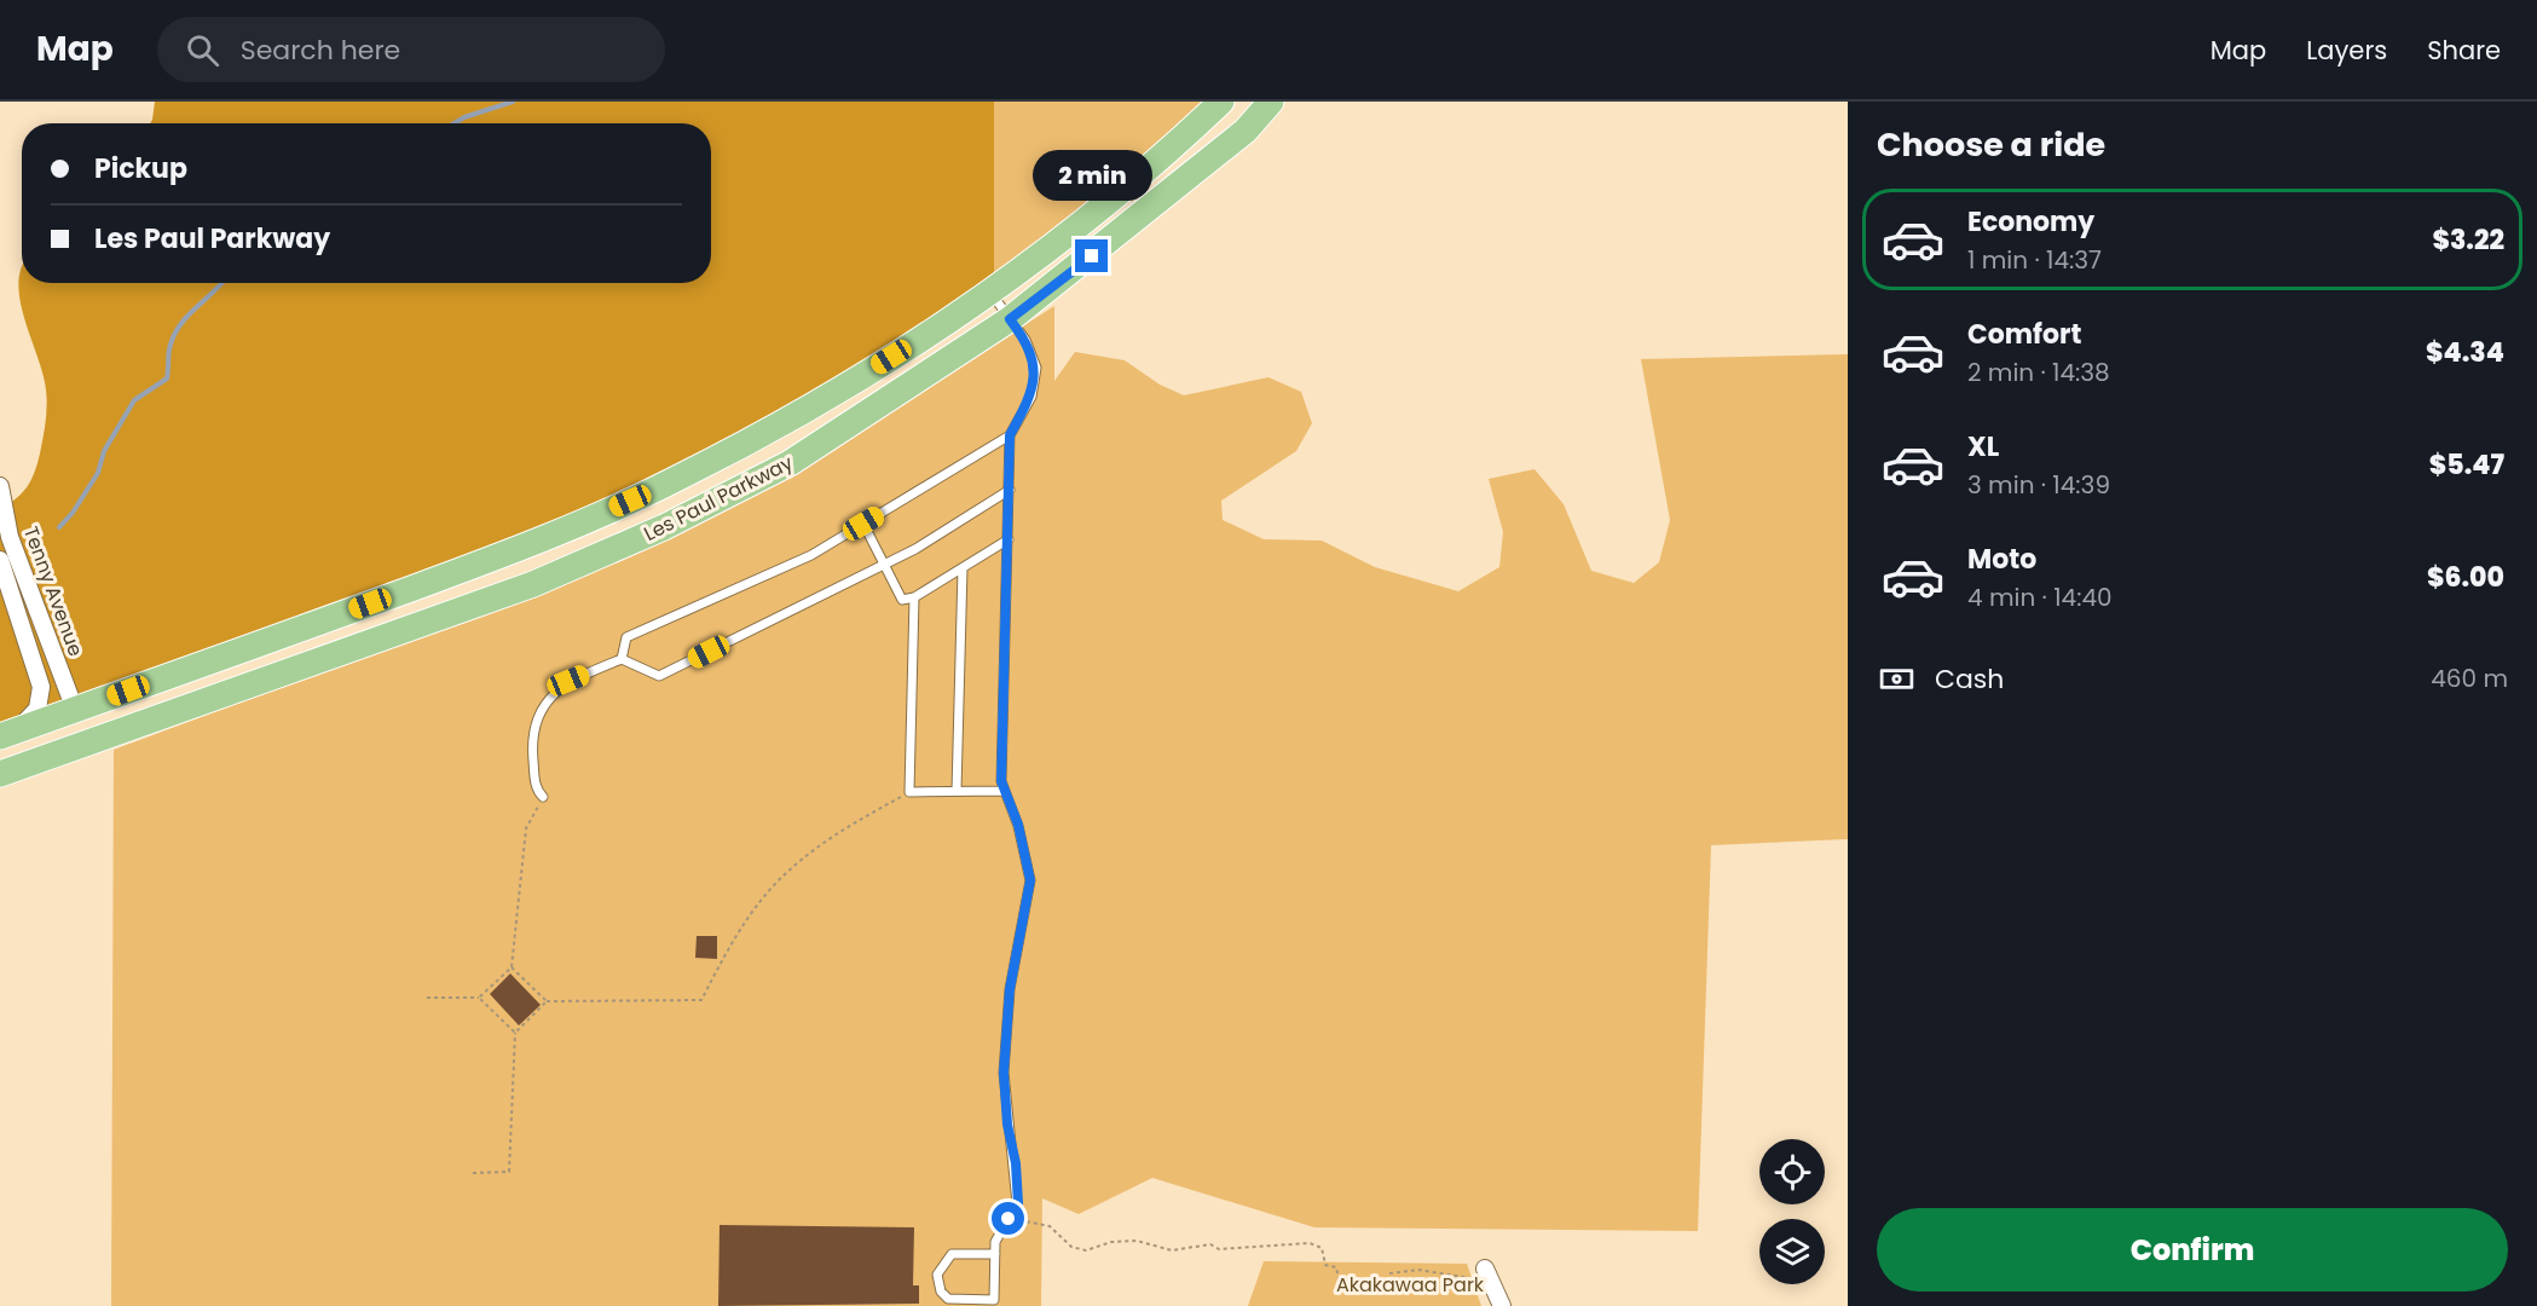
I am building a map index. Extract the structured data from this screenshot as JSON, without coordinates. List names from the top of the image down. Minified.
{"streets":{"main road":["Les Paul Parkway"],"street":["Tenny Avenue"]},"crossings":[["Les Paul Parkway","Tenny Avenue"]],"parks":["Akakawaa Park"],"page":{"header":"Map","search":"Search here","nav":["Map","Layers","Share"],"heading":"Choose a ride","banner":["Pickup","Les Paul Parkway"],"bubble":"2 min","list":[{"name":"Economy","note":"1 min · 14:37","value":"$3.22"},{"name":"Comfort","note":"2 min · 14:38","value":"$4.34"},{"name":"XL","note":"3 min · 14:39","value":"$5.47"},{"name":"Moto","note":"4 min · 14:40","value":"$6.00"}],"pay":["Cash","460 m"],"buttons":"Confirm"}}
